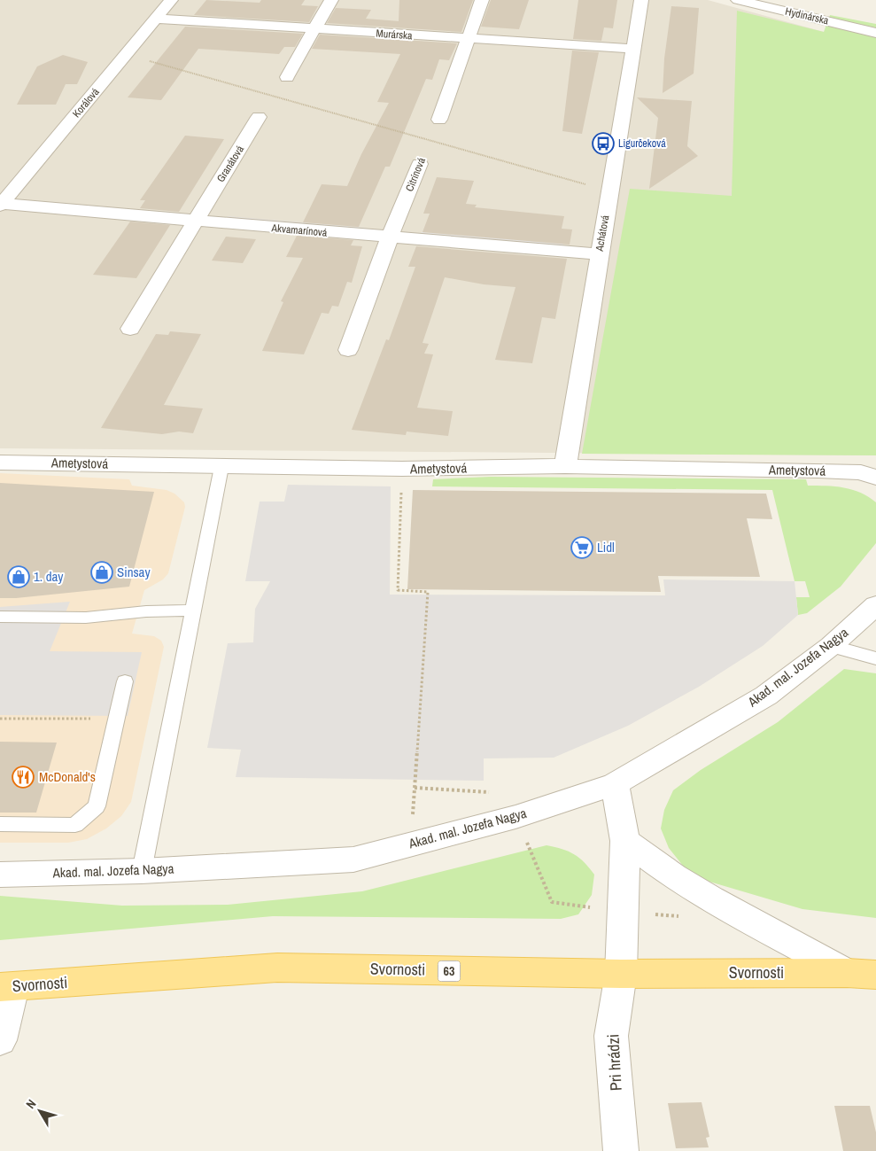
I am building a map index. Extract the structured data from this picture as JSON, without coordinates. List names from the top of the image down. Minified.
{"streets":{"main road":["Svornosti","63"],"street":["Hydinárska","Murárska","Korálová","Granátová","Citrínová","Akvamarínová","Achátová","Ametystová","Akad. mal. Jozefa Nagya","Pri hrádzi"]},"crossings":[["Murárska","Korálová"],["Murárska","Achátová"],["Korálová","Akvamarínová"],["Granátová","Akvamarínová"],["Citrínová","Akvamarínová"],["Akvamarínová","Achátová"],["Achátová","Ametystová"],["Akad. mal. Jozefa Nagya","Pri hrádzi"],["Svornosti","Pri hrádzi"]],"places":{"bus stop":["Ligurčeková"],"supermarket":["Lidl"],"shop":["Sinsay","1. day"],"restaurant":["McDonald's"]},"north":"top left"}
